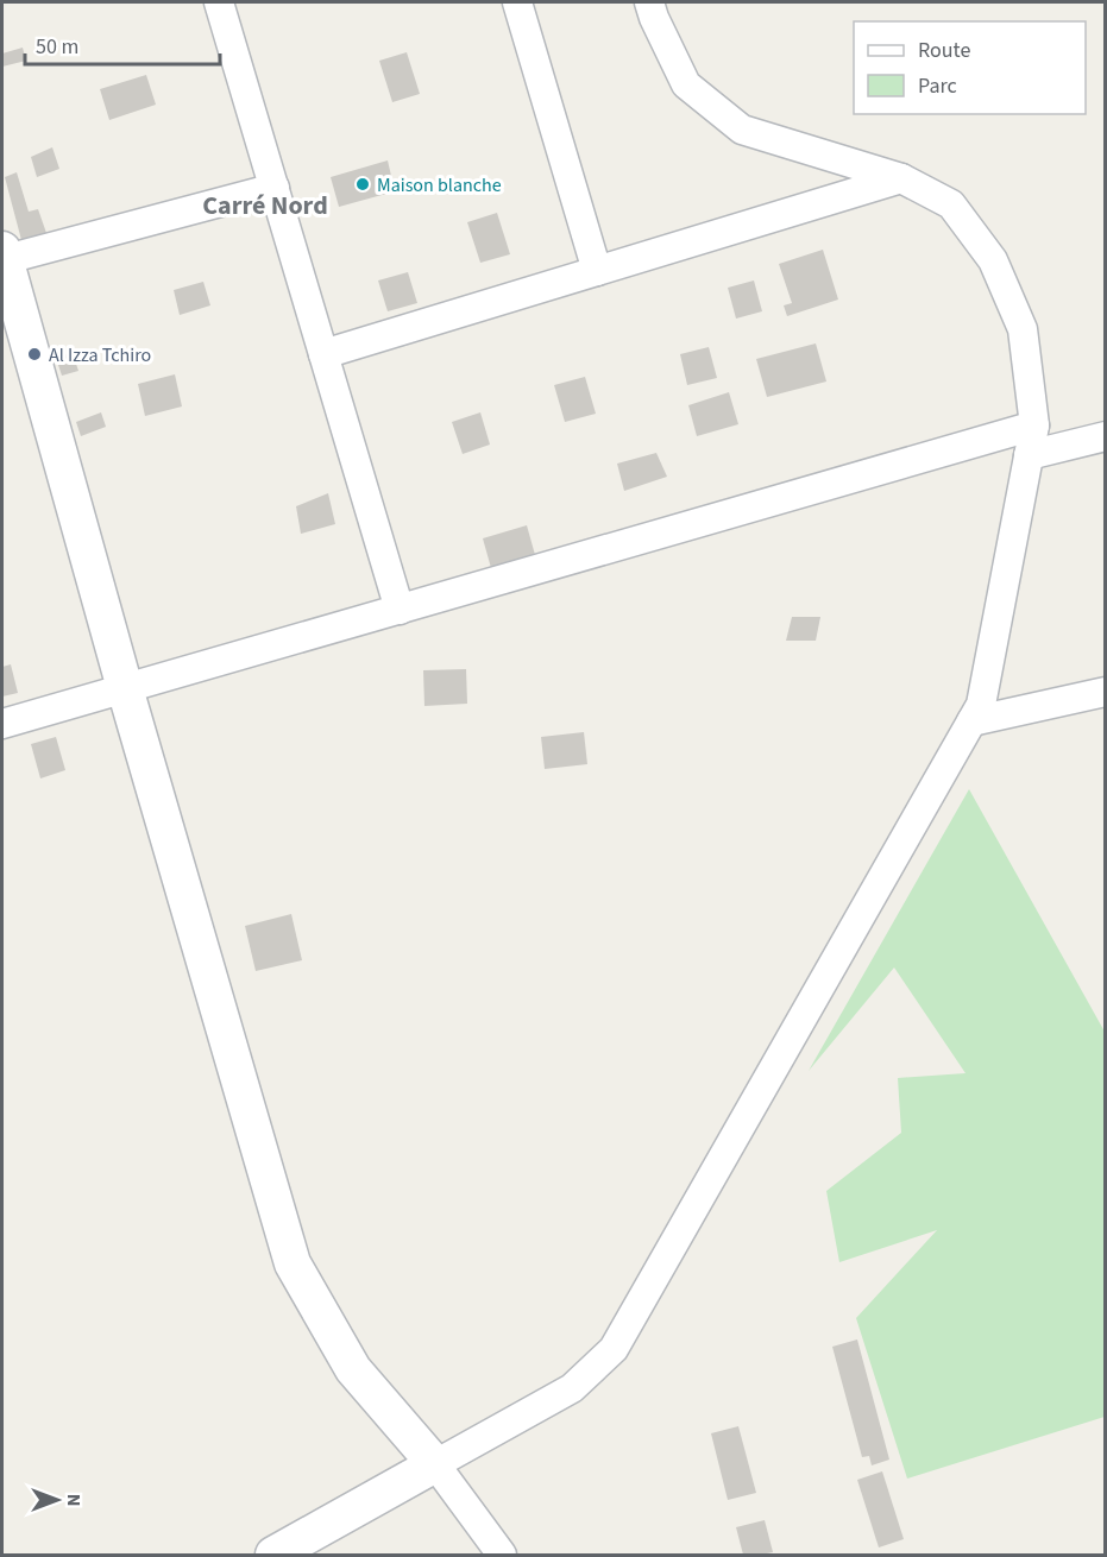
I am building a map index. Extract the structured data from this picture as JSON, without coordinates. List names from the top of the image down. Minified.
{"districts":["Carré Nord"],"places":["Maison blanche","Al Izza Tchiro"],"legend":["Route","Parc"],"scale_bar":"50 m","north":"right"}
